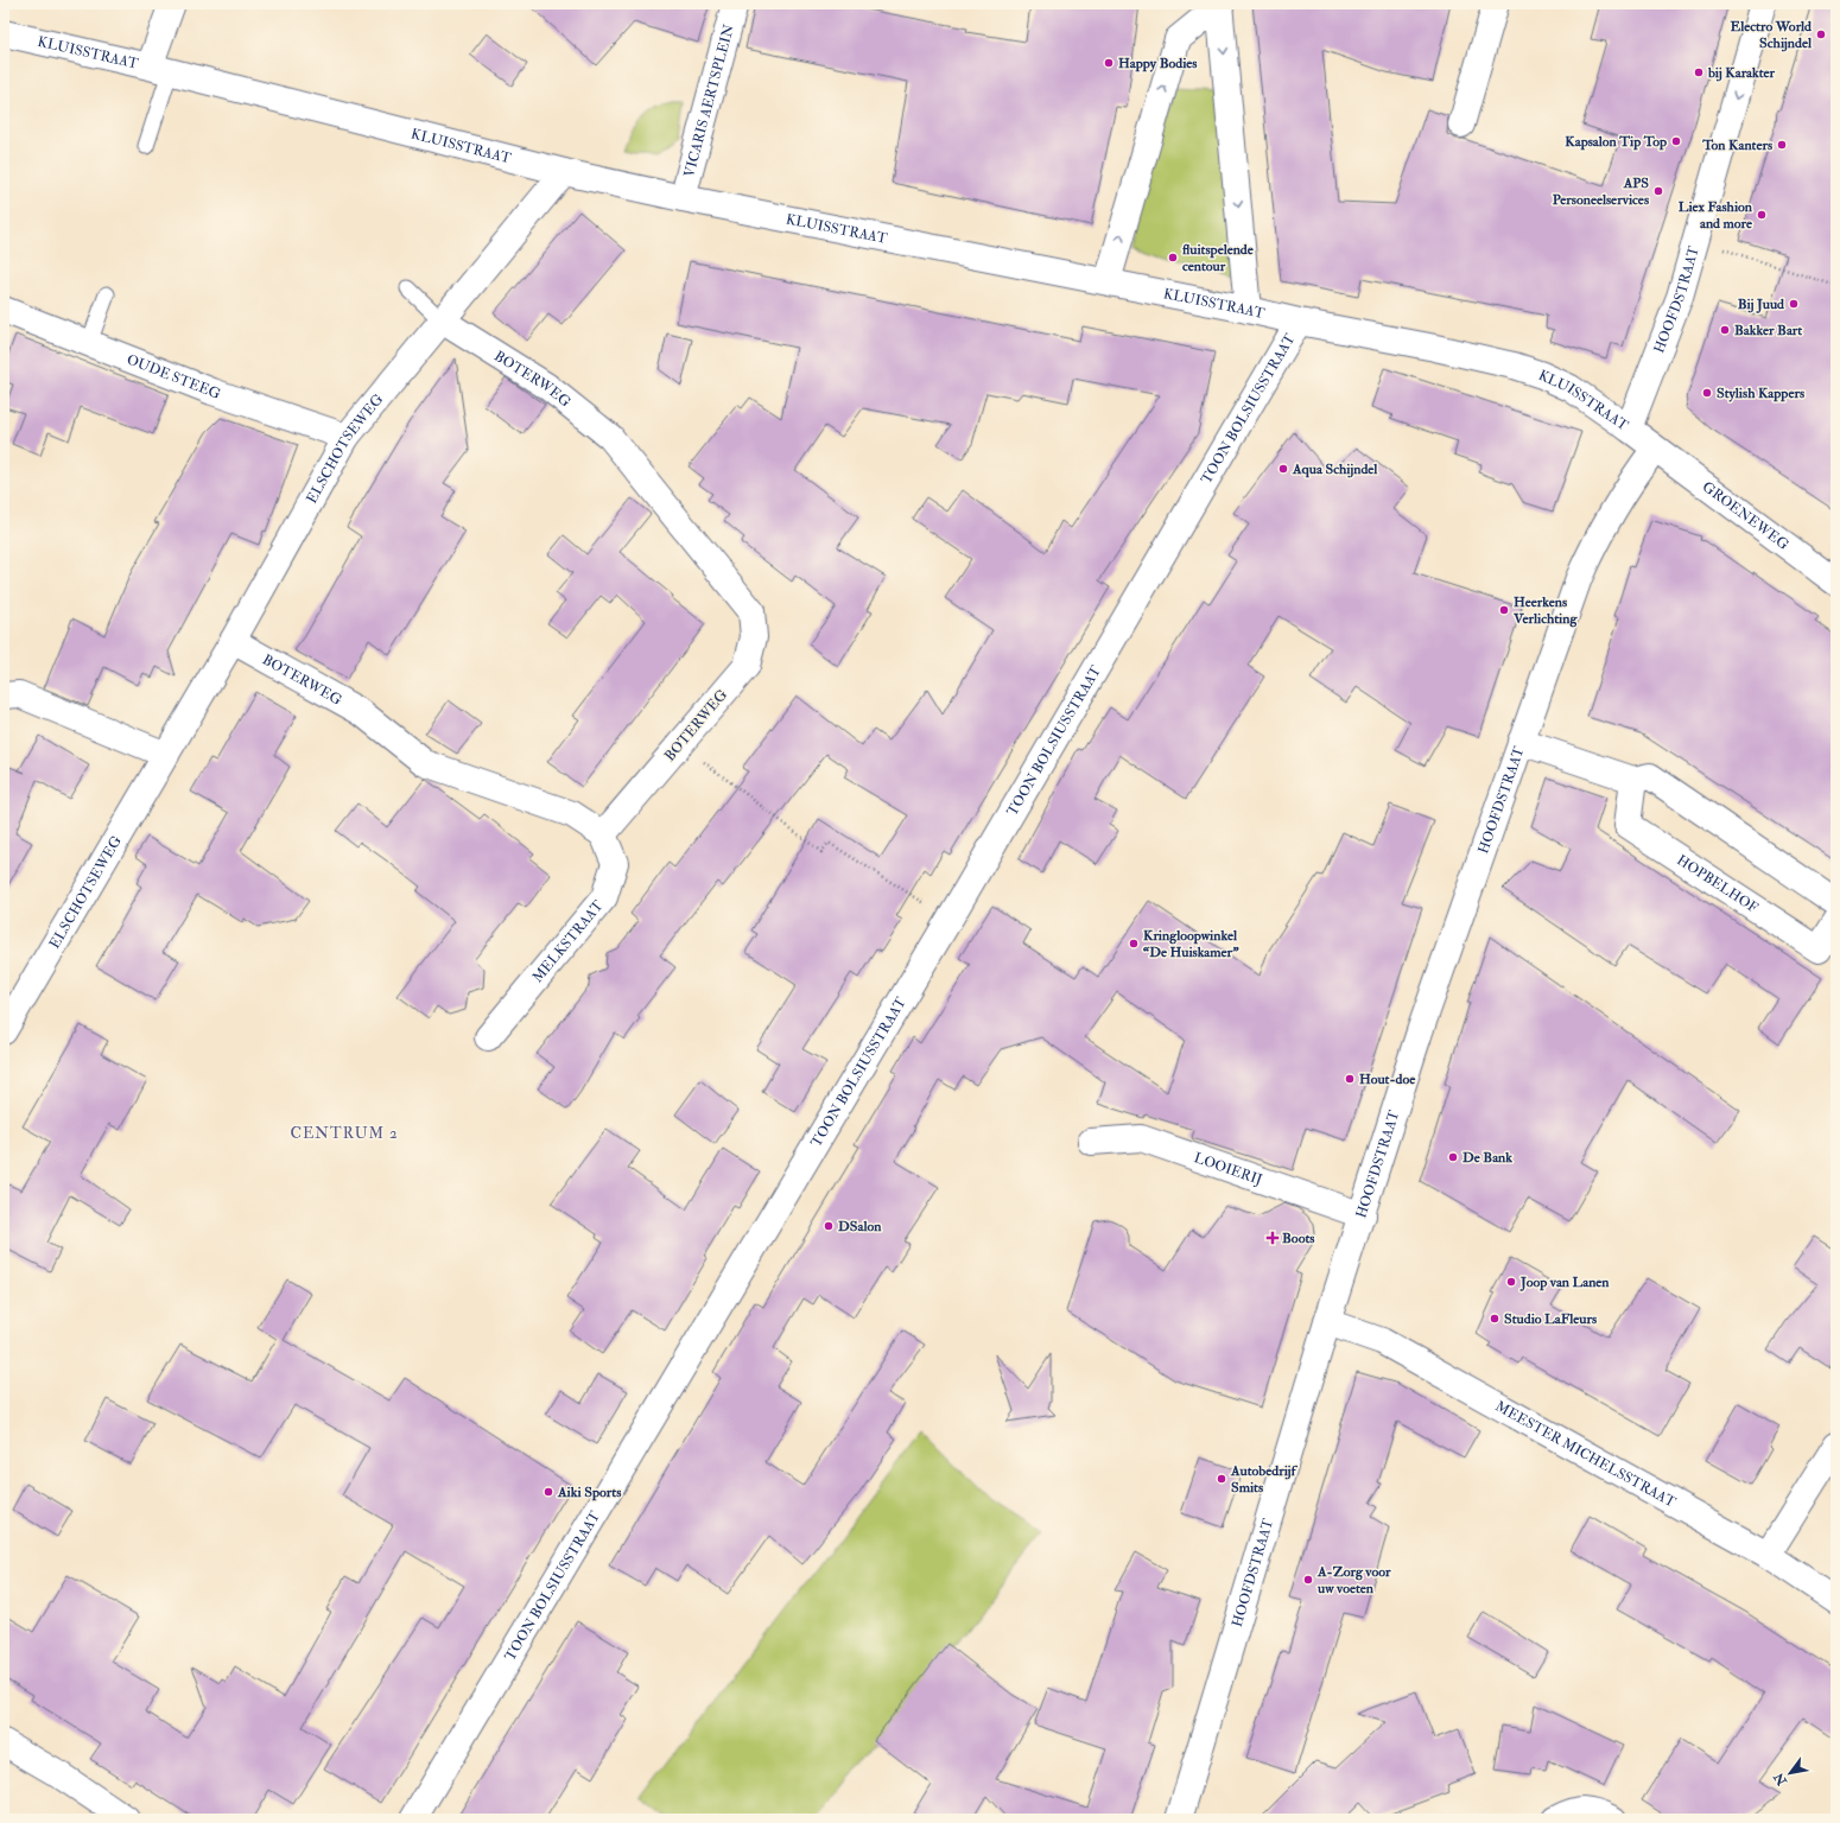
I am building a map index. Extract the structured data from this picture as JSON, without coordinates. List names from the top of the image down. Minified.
{"streets":{"street":["KLUISSTRAAT","VICARIS AERTSPLEIN","HOOFDSTRAAT","OUDE STEEG","BOTERWEG","TOON BOLSIUSSTRAAT","ELSCHOTSEWEG","GROENEWEG","HOPBELHOF","MELKSTRAAT","LOOIERIJ","MEESTER MICHELSSTRAAT"]},"crossings":[["KLUISSTRAAT","VICARIS AERTSPLEIN"],["KLUISSTRAAT","HOOFDSTRAAT"],["KLUISSTRAAT","TOON BOLSIUSSTRAAT"],["KLUISSTRAAT","ELSCHOTSEWEG"],["KLUISSTRAAT","GROENEWEG"],["HOOFDSTRAAT","GROENEWEG"],["HOOFDSTRAAT","LOOIERIJ"],["HOOFDSTRAAT","MEESTER MICHELSSTRAAT"],["OUDE STEEG","ELSCHOTSEWEG"],["BOTERWEG","ELSCHOTSEWEG"],["BOTERWEG","MELKSTRAAT"]],"districts":["CENTRUM 2"],"places":{"other":["Electro World Schijndel","Happy Bodies","bij Karakter","Kapsalon Tip Top","Ton Kanters","APS Personeelservices","Liex Fashion and more","fluitspelende centour","Bij Juud","Bakker Bart","Stylish Kappers","Aqua Schijndel","Heerkens Verlichting","Kringloopwinkel “De Huiskamer”","Hout-doe","De Bank","DSalon","Joop van Lanen","Studio LaFleurs","Autobedrijf Smits","Aiki Sports","A-Zorg voor uw voeten"],"health":["Boots"]},"north":"bottom left"}
